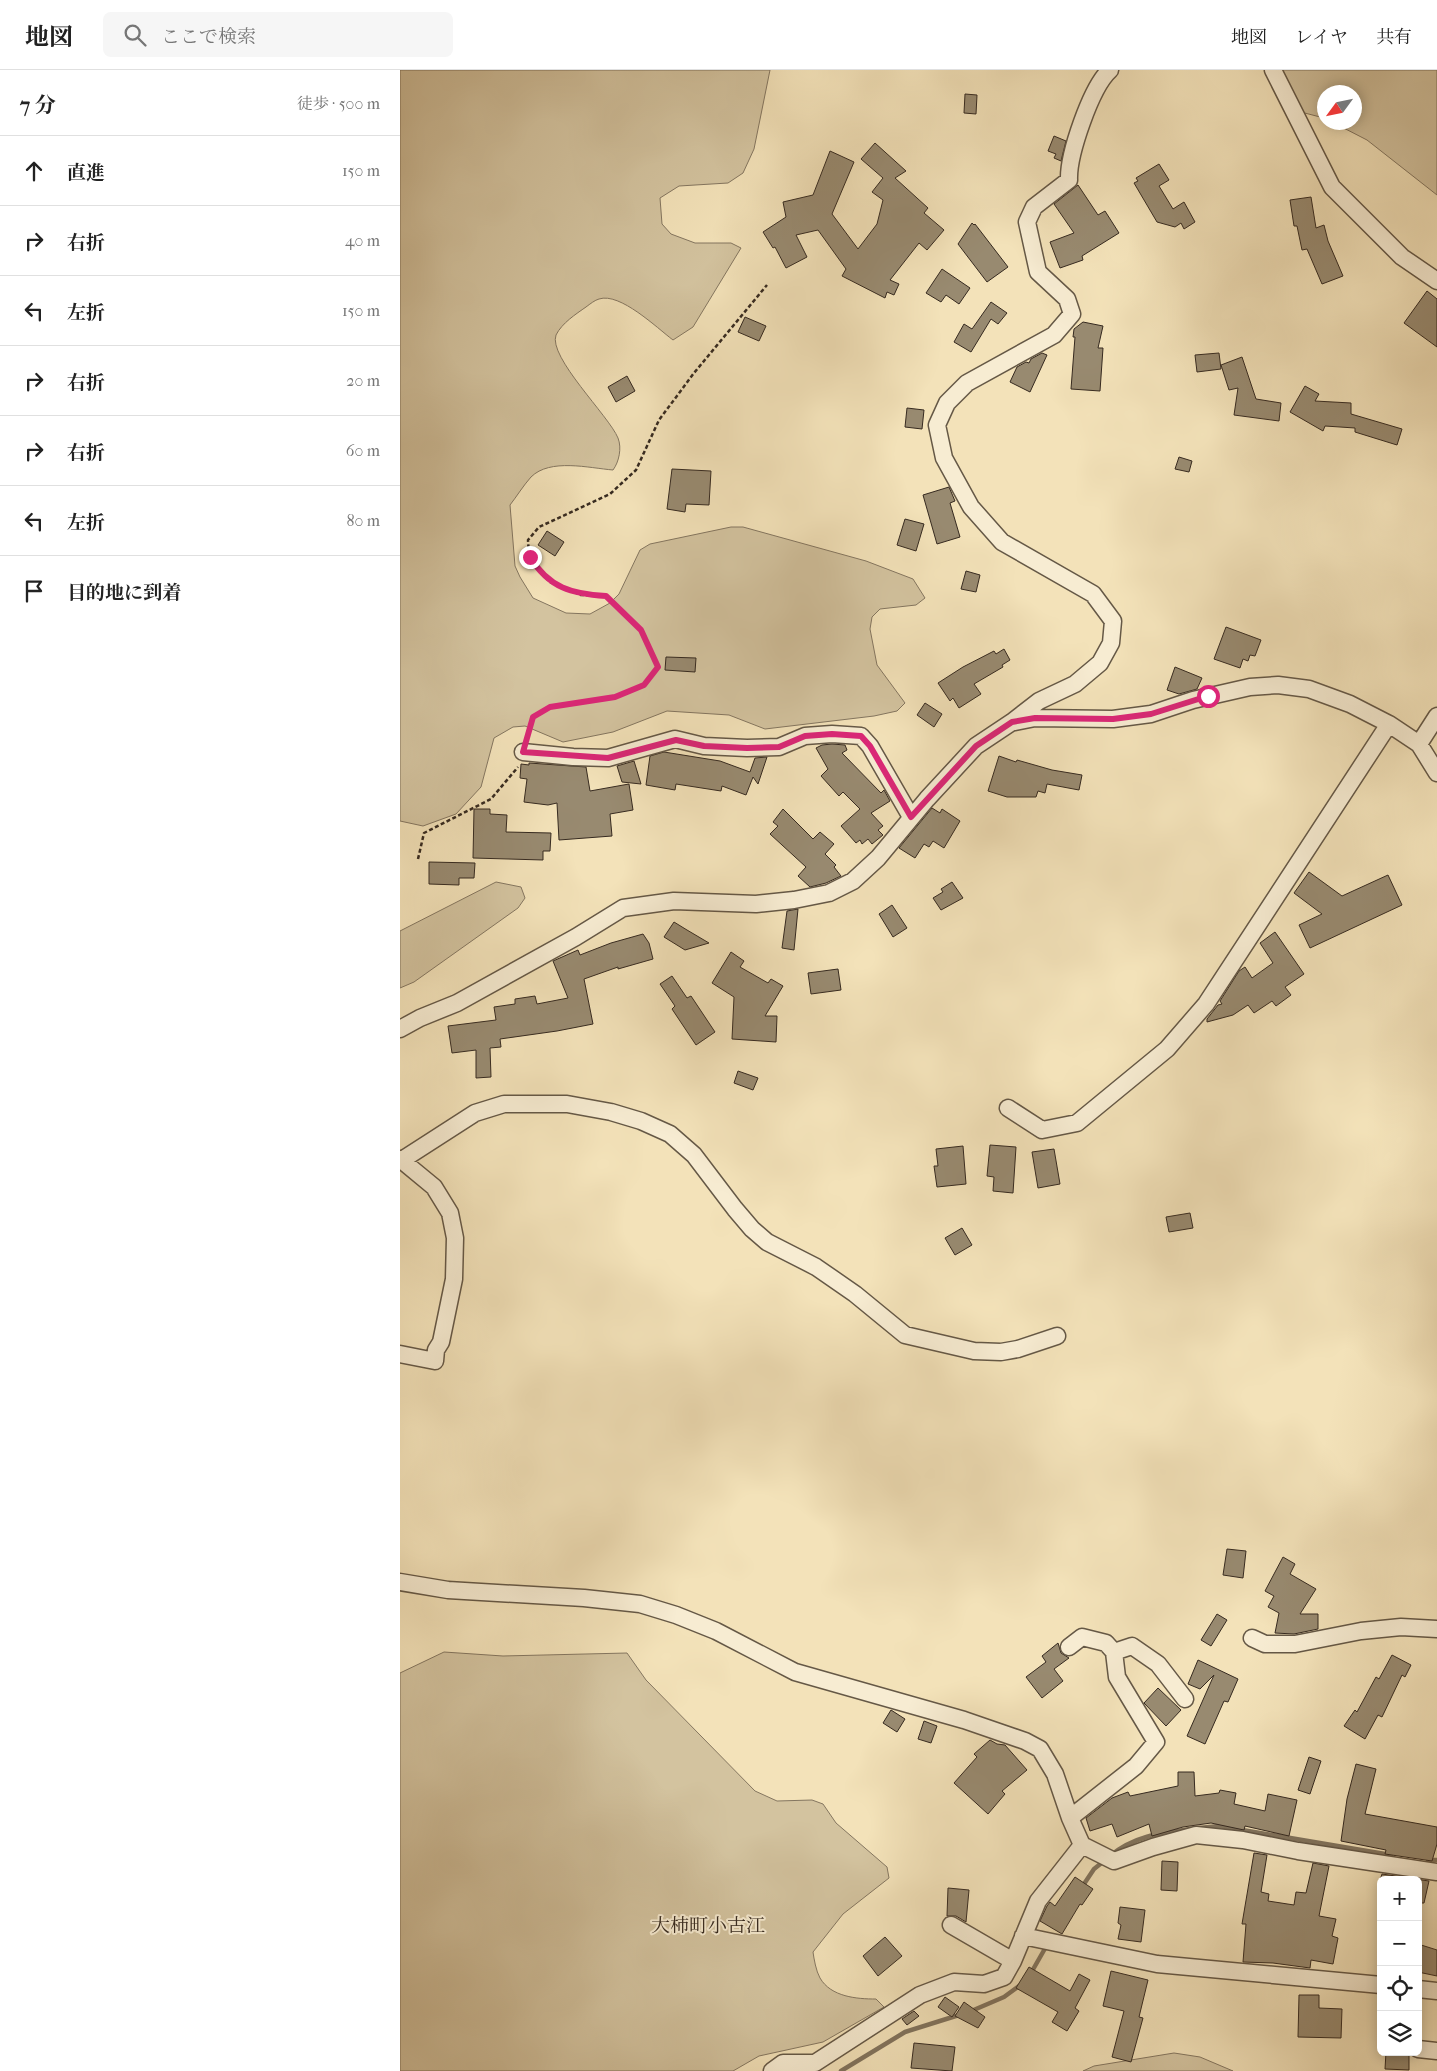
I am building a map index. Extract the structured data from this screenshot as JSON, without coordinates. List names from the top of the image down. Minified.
{"districts":["大柿町小古江"],"north":"bottom left","page":{"header":"地図","search":"ここで検索","nav":["地図","レイヤ","共有"],"heading":["7 分","徒歩 · 500 m"],"list":[["直進","150 m"],["右折","40 m"],["左折","150 m"],["右折","20 m"],["右折","60 m"],["左折","80 m"],"目的地に到着"],"map_buttons":["+","−"]}}
